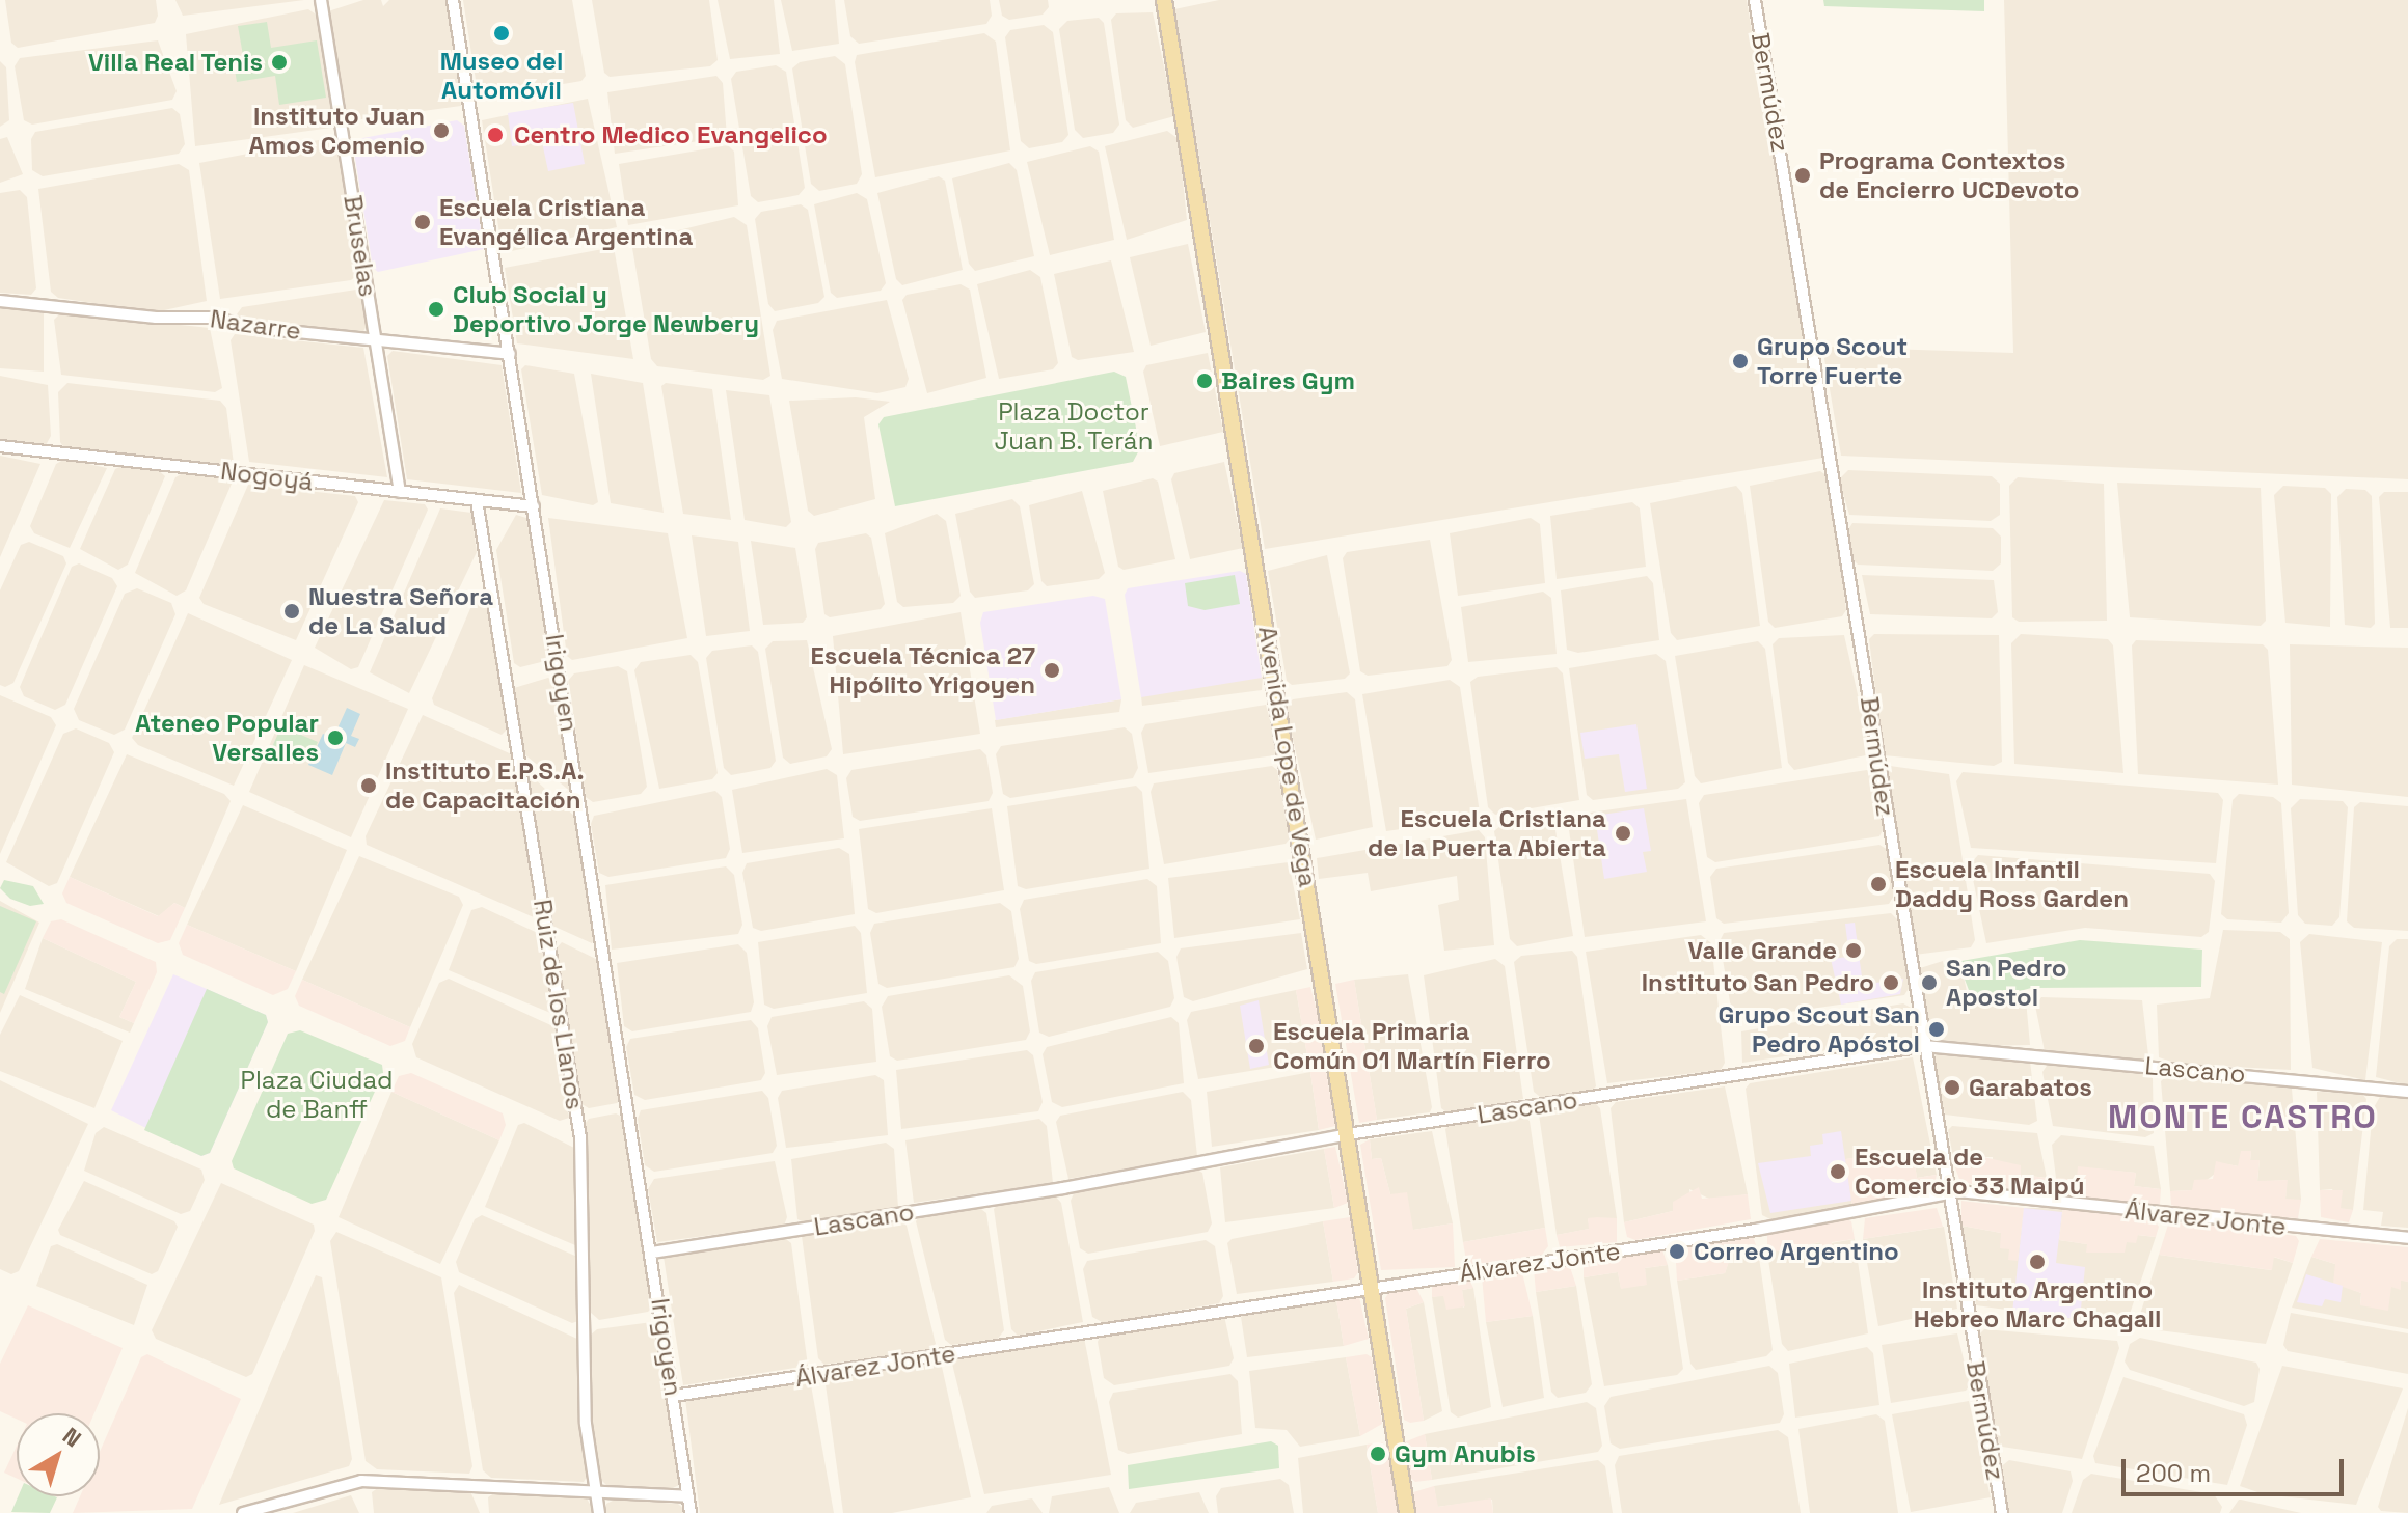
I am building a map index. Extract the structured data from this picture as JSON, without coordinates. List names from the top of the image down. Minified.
{"streets":{"main road":["Avenida Lope de Vega"],"street":["Bermúdez","Bruselas","Nazarre","Nogoyá","Irigoyen","Ruiz de los Llanos","Lascano","Álvarez Jonte"]},"crossings":[["Bermúdez","Lascano"],["Bermúdez","Álvarez Jonte"],["Bruselas","Nazarre"],["Bruselas","Nogoyá"],["Nazarre","Irigoyen"],["Nogoyá","Irigoyen"],["Nogoyá","Ruiz de los Llanos"],["Irigoyen","Lascano"],["Irigoyen","Álvarez Jonte"],["Avenida Lope de Vega","Lascano"],["Avenida Lope de Vega","Álvarez Jonte"]],"districts":["MONTE CASTRO"],"parks":["Plaza Doctor Juan B. Terán","Plaza Ciudad de Banff"],"places":["Museo del Automóvil","Villa Real Tenis","Instituto Juan Amos Comenio","Centro Medico Evangelico","Programa Contextos de Encierro UCDevoto","Escuela Cristiana Evangélica Argentina","Club Social y Deportivo Jorge Newbery","Grupo Scout Torre Fuerte","Baires Gym","Nuestra Señora de La Salud","Escuela Técnica 27 Hipólito Yrigoyen","Ateneo Popular Versalles","Instituto E.P.S.A. de Capacitación","Escuela Cristiana de la Puerta Abierta","Escuela Infantil Daddy Ross Garden","Valle Grande","Instituto San Pedro","San Pedro Apostol","Grupo Scout San Pedro Apóstol","Escuela Primaria Común 01 Martín Fierro","Garabatos","Escuela de Comercio 33 Maipú","Correo Argentino","Instituto Argentino Hebreo Marc Chagall","Gym Anubis"],"scale_bar":"200 m","north":"top right"}
